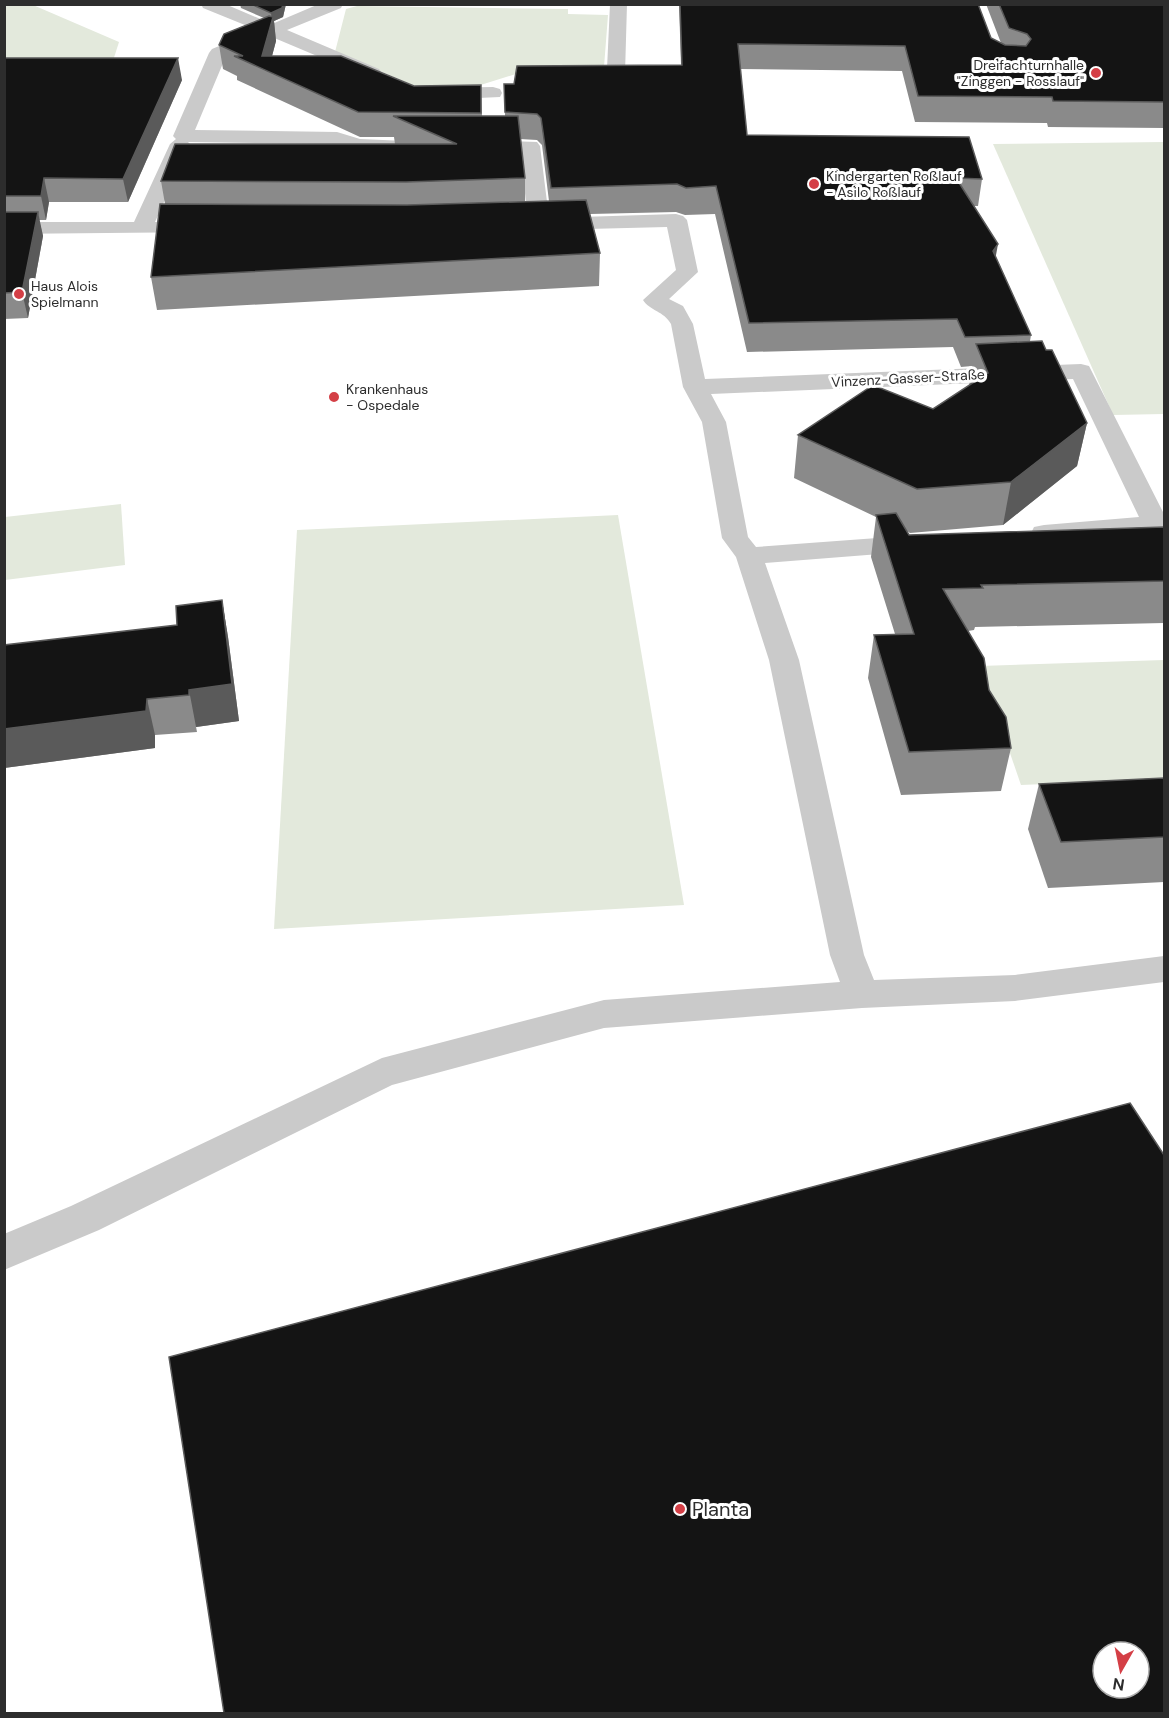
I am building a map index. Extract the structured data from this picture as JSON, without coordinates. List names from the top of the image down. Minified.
{"streets":{"street":["Vinzenz-Gasser-Straße"]},"places":["Dreifachturnhalle \"Zinggen - Rosslauf\"","Kindergarten Roßlauf - Asilo Roßlauf","Haus Alois Spielmann","Krankenhaus - Ospedale","Planta"],"north":"bottom"}
